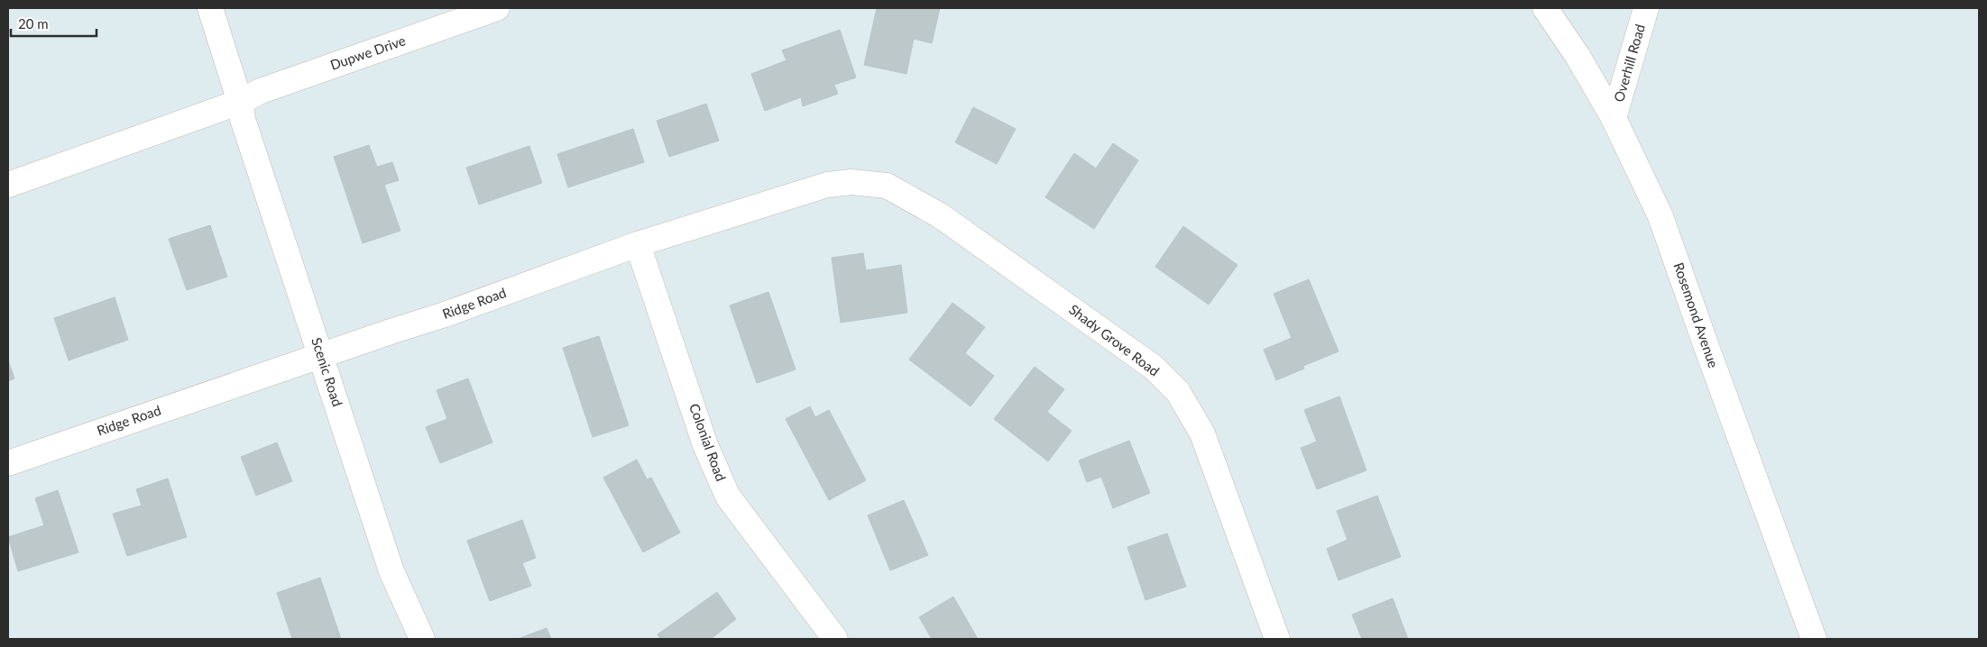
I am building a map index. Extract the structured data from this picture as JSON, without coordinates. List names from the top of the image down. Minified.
{"streets":{"street":["Dupwe Drive","Overhill Road","Ridge Road","Rosemond Avenue","Shady Grove Road","Scenic Road","Colonial Road"]},"crossings":[["Dupwe Drive","Scenic Road"],["Overhill Road","Rosemond Avenue"],["Ridge Road","Shady Grove Road"],["Ridge Road","Scenic Road"],["Ridge Road","Colonial Road"]],"scale_bar":"20 m"}
